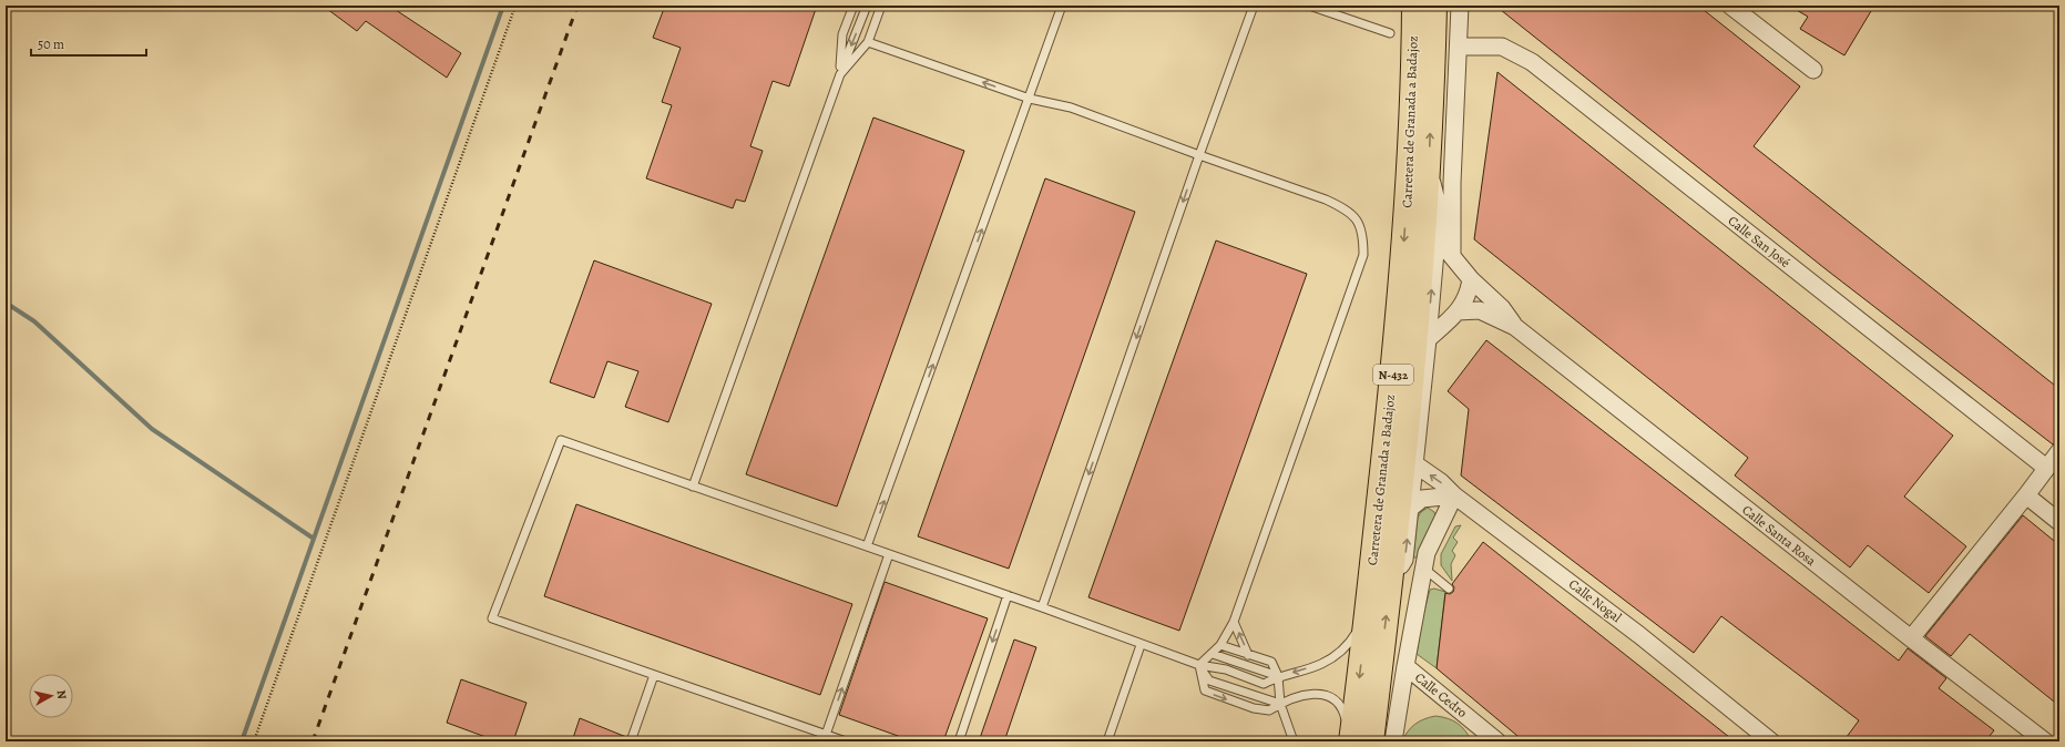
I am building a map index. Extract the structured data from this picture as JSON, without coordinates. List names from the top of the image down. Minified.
{"streets":{"highway":["Carretera de Granada a Badajoz","N-432"],"street":["Calle San José","Calle Santa Rosa","Calle Nogal","Calle Cedro"]},"scale_bar":"50 m","north":"right"}
